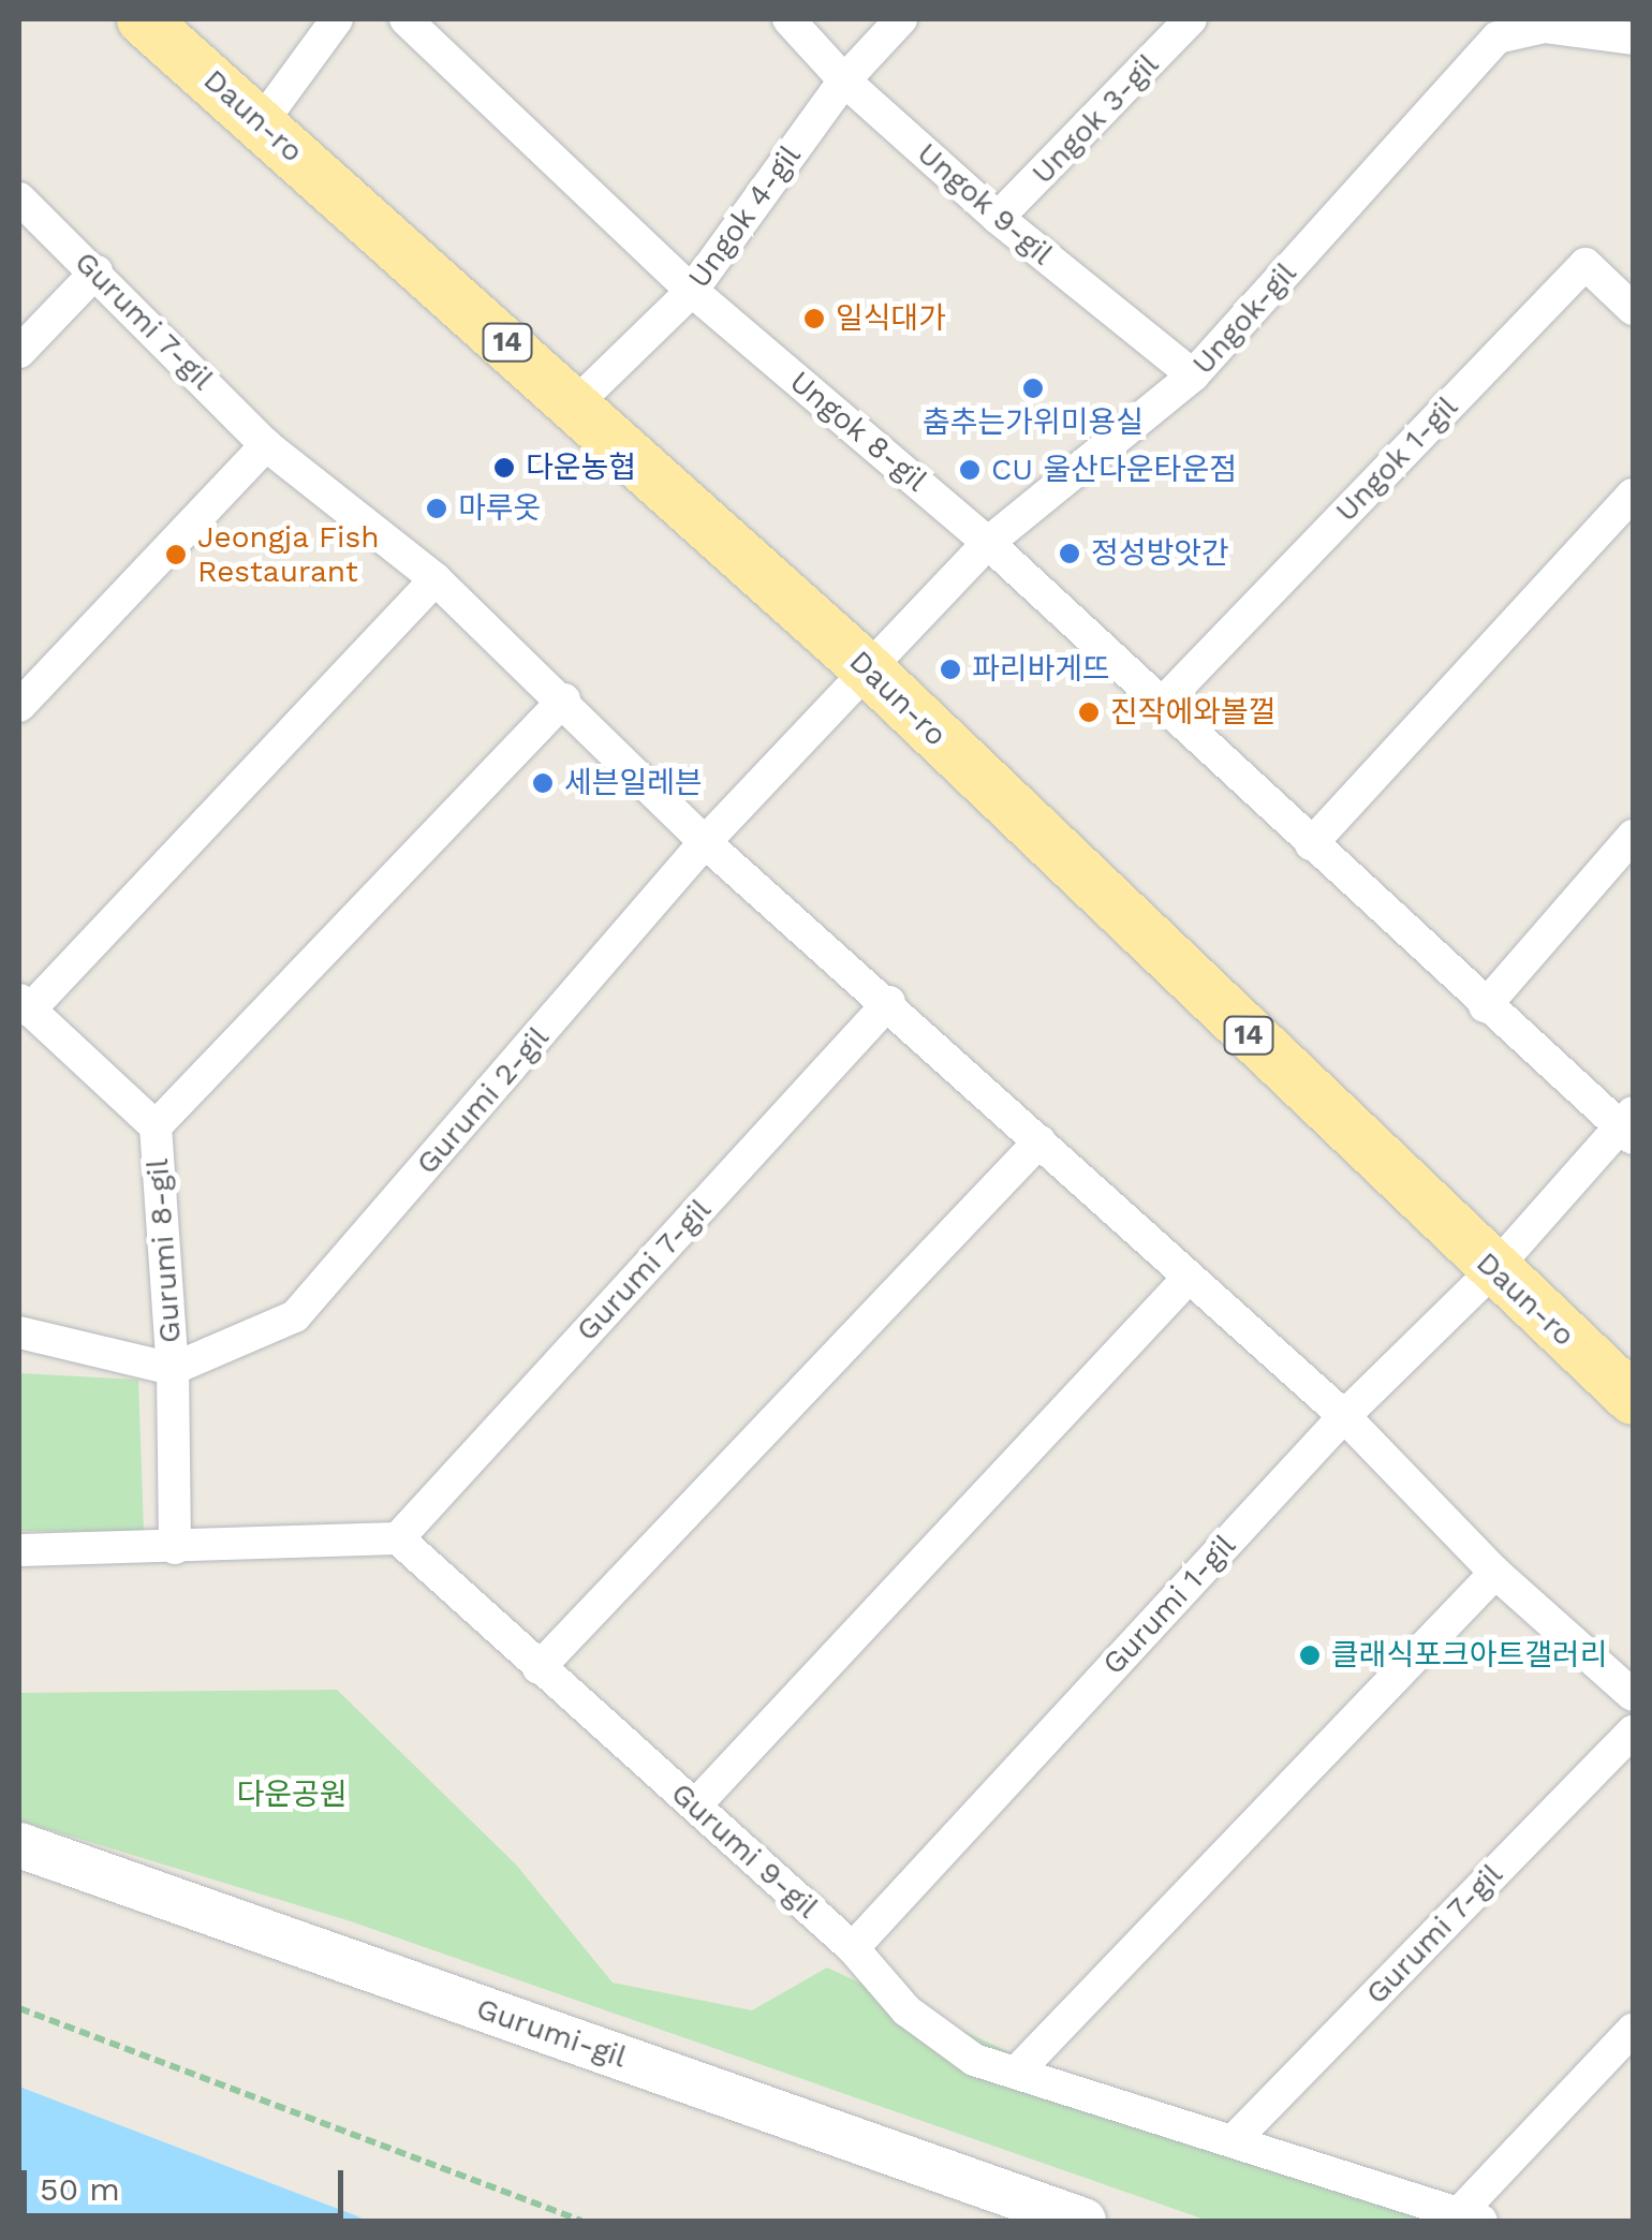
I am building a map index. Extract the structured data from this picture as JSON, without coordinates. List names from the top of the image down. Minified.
{"streets":{"main road":["Daun-ro","14"],"street":["Ungok 3-gil","Ungok 9-gil","Ungok 4-gil","Ungok-gil","Gurumi 7-gil","Ungok 8-gil","Ungok 1-gil","Gurumi 2-gil","Gurumi 8-gil","Gurumi 1-gil","Gurumi 9-gil","Gurumi-gil"]},"crossings":[["Daun-ro","Ungok 4-gil"],["Daun-ro","Ungok-gil"],["Daun-ro","Gurumi 2-gil"],["Daun-ro","Gurumi 1-gil"],["Ungok 3-gil","Ungok 9-gil"],["Ungok 9-gil","Ungok 4-gil"],["Ungok 9-gil","Ungok-gil"],["Ungok 4-gil","Ungok 8-gil"],["Ungok-gil","Ungok 8-gil"],["Ungok-gil","Gurumi 2-gil"],["Gurumi 7-gil","Gurumi 2-gil"],["Gurumi 7-gil","Gurumi 1-gil"],["Gurumi 7-gil","Gurumi 9-gil"],["Ungok 8-gil","Ungok 1-gil"],["Ungok 8-gil","Gurumi 1-gil"],["Gurumi 2-gil","Gurumi 8-gil"],["Gurumi 1-gil","Gurumi 9-gil"]],"parks":["다운공원"],"places":["일식대가","춤추는가위미용실","다운농협","CU 울산다운타운점","마루옷","정성방앗간","Jeongja Fish Restaurant","파리바게뜨","진작에와볼껄","세븐일레븐","클래식포크아트갤러리"],"scale_bar":"50 m"}
